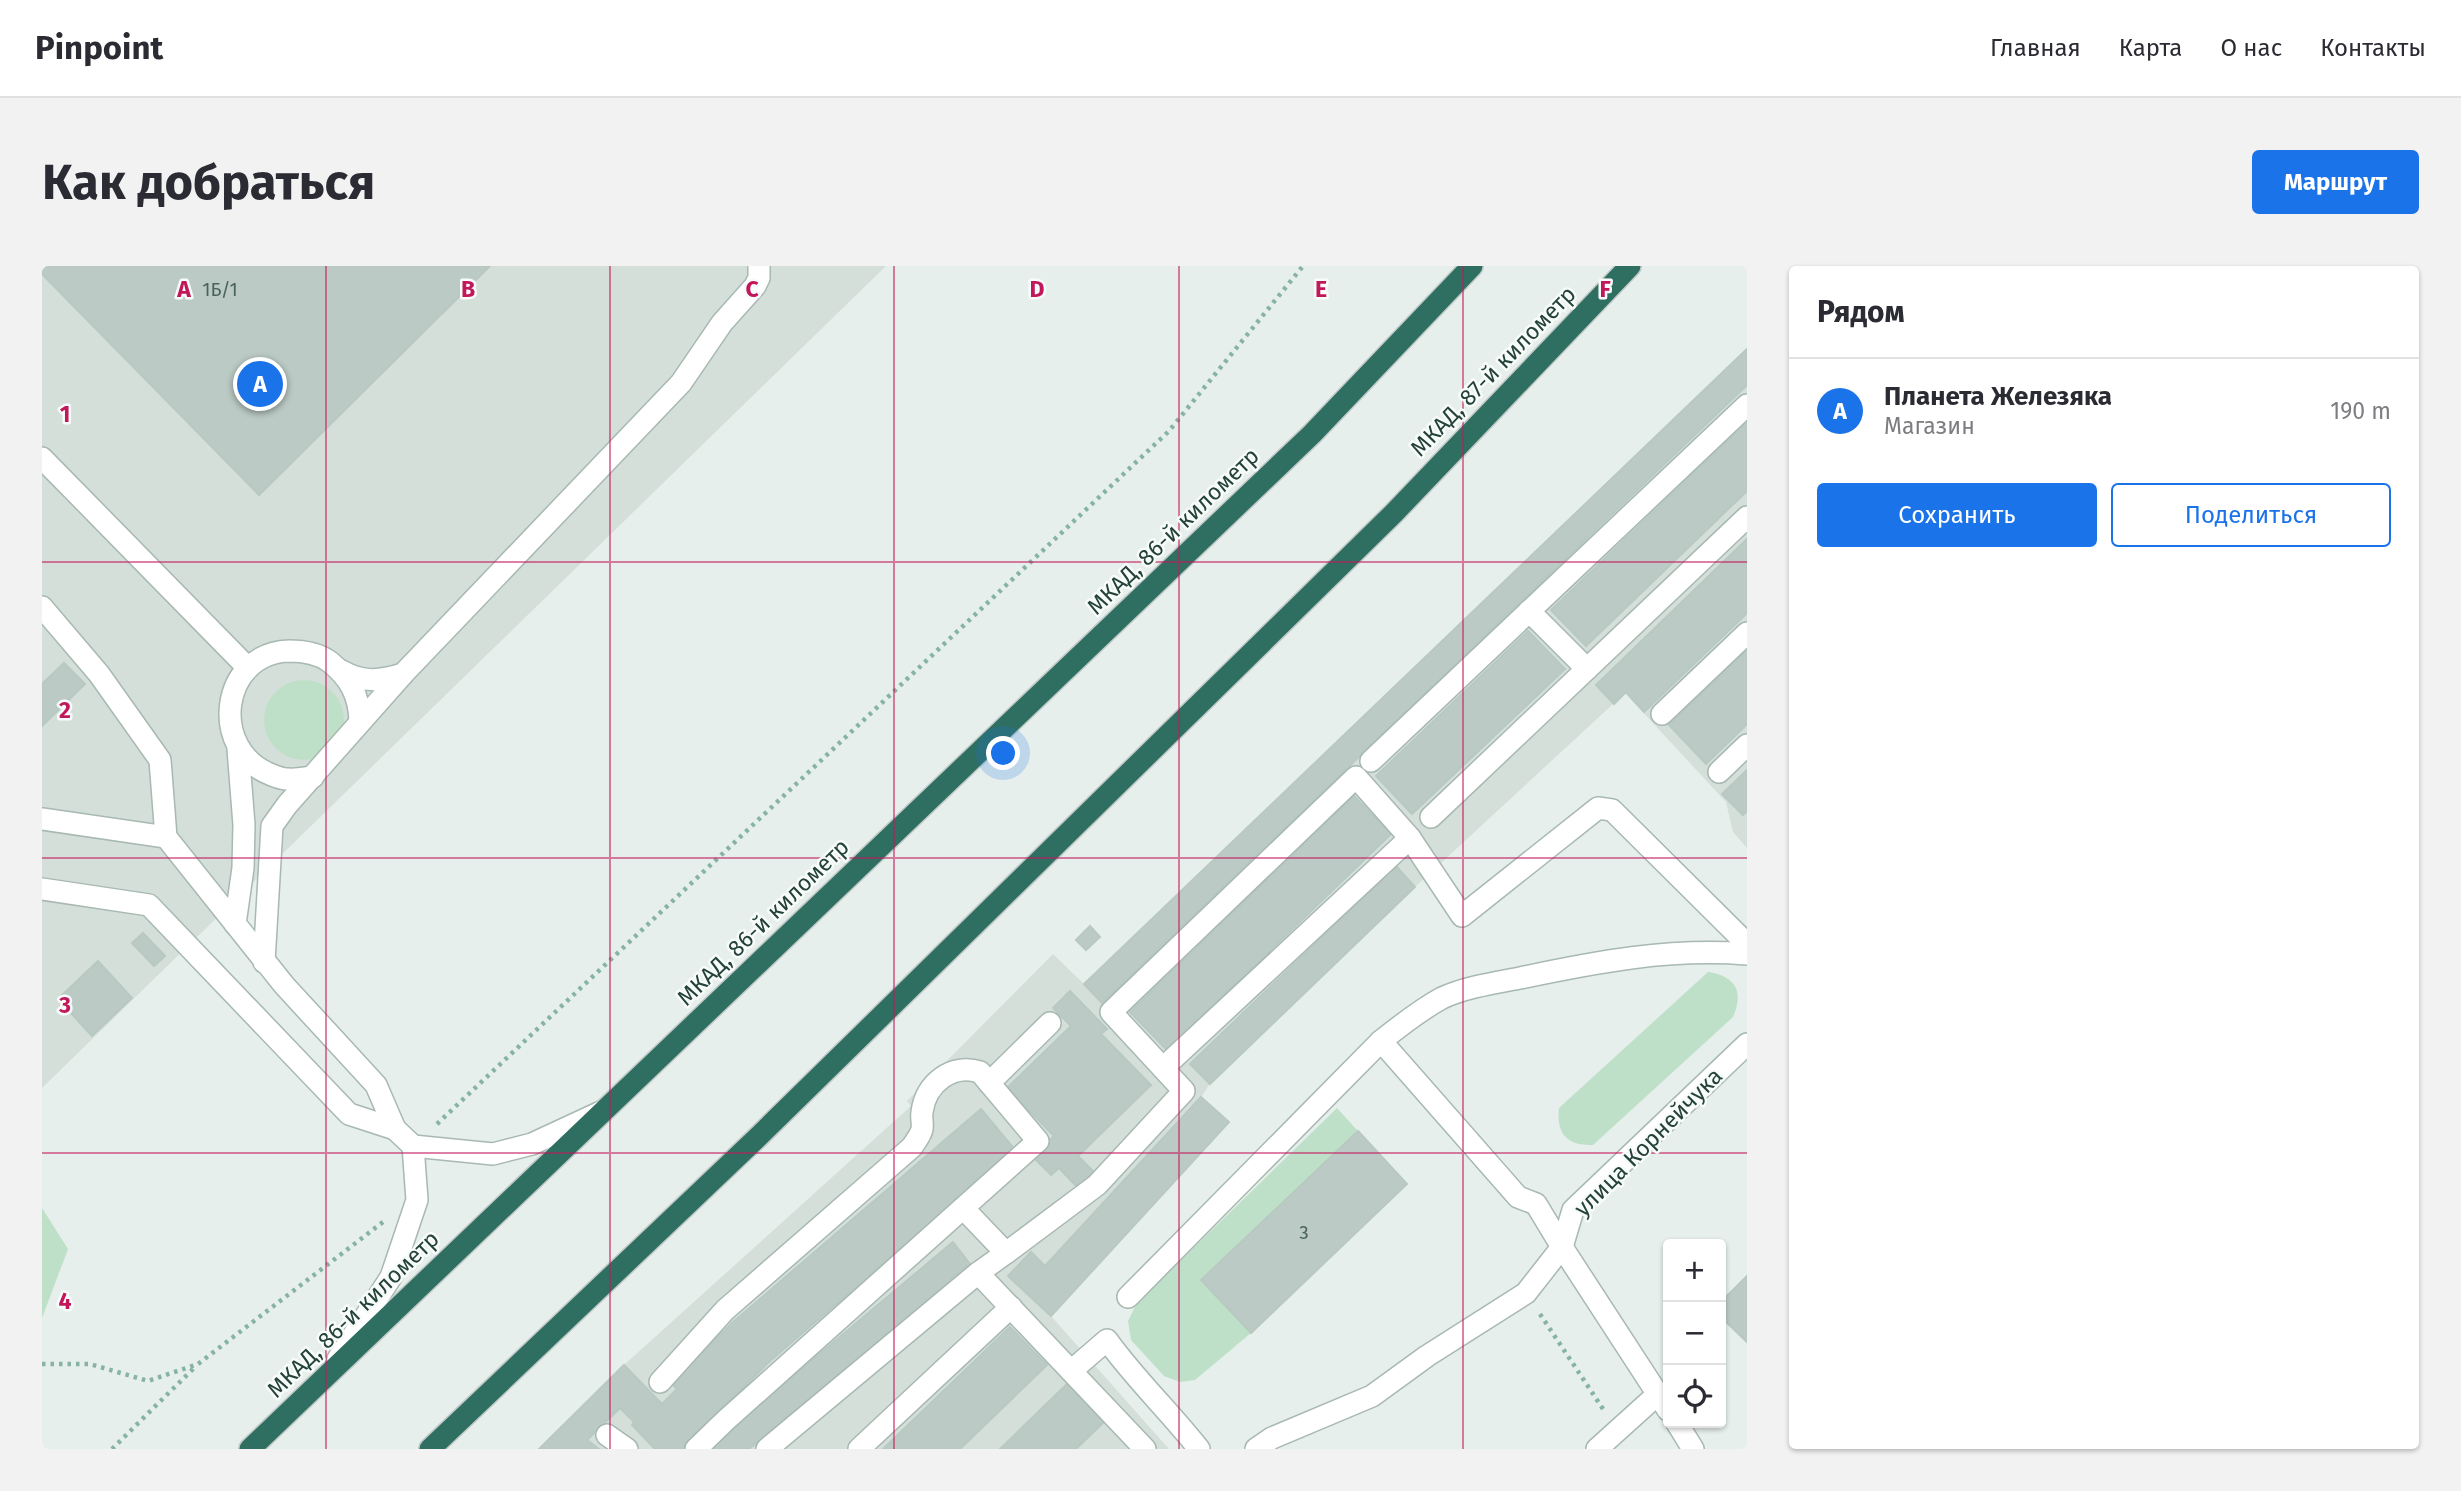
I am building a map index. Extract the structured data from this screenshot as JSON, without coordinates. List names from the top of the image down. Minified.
{"streets":{"highway":["МКАД, 87-й километр","МКАД, 86-й километр"],"street":["улица Корнейчука"]},"house_numbers":["1Б/1","3"],"page":{"header":"Pinpoint","nav":["Главная","Карта","О нас","Контакты"],"buttons":["Маршрут",["Сохранить","Поделиться"]],"title":"Как добраться","heading":"Рядом","pins":"A","list":[{"mark":"A","name":"Планета Железяка","note":"Магазин","value":"190 m"}],"map_buttons":["+","−"]},"grid":{"columns":["A","B","C","D","E","F"],"rows":["1","2","3","4"]}}
